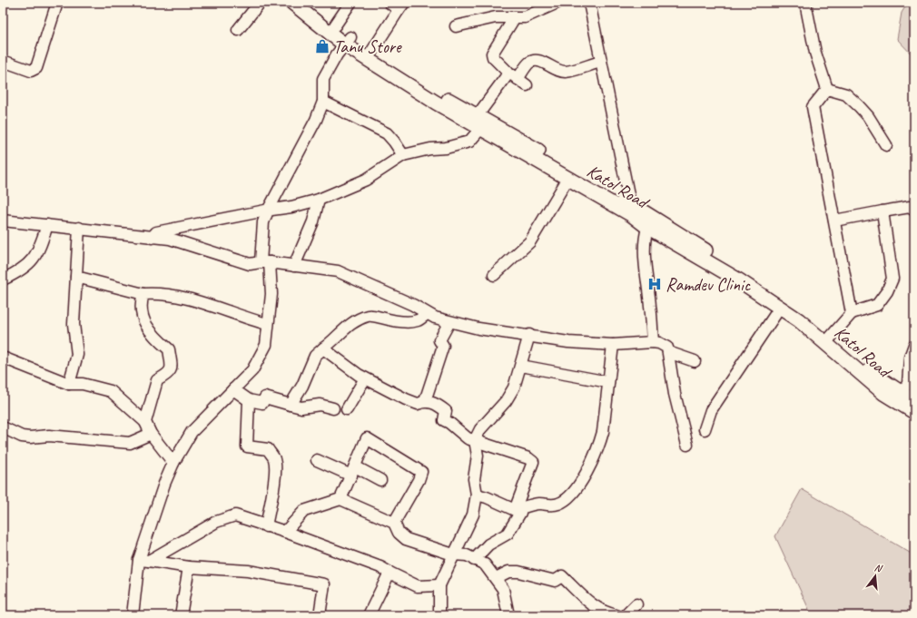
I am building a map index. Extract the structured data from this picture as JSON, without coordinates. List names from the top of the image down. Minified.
{"streets":{"main road":["Katol Road"]},"places":{"shop":["Tanu Store"],"hospital":["Ramdev Clinic"]},"north":"top"}
